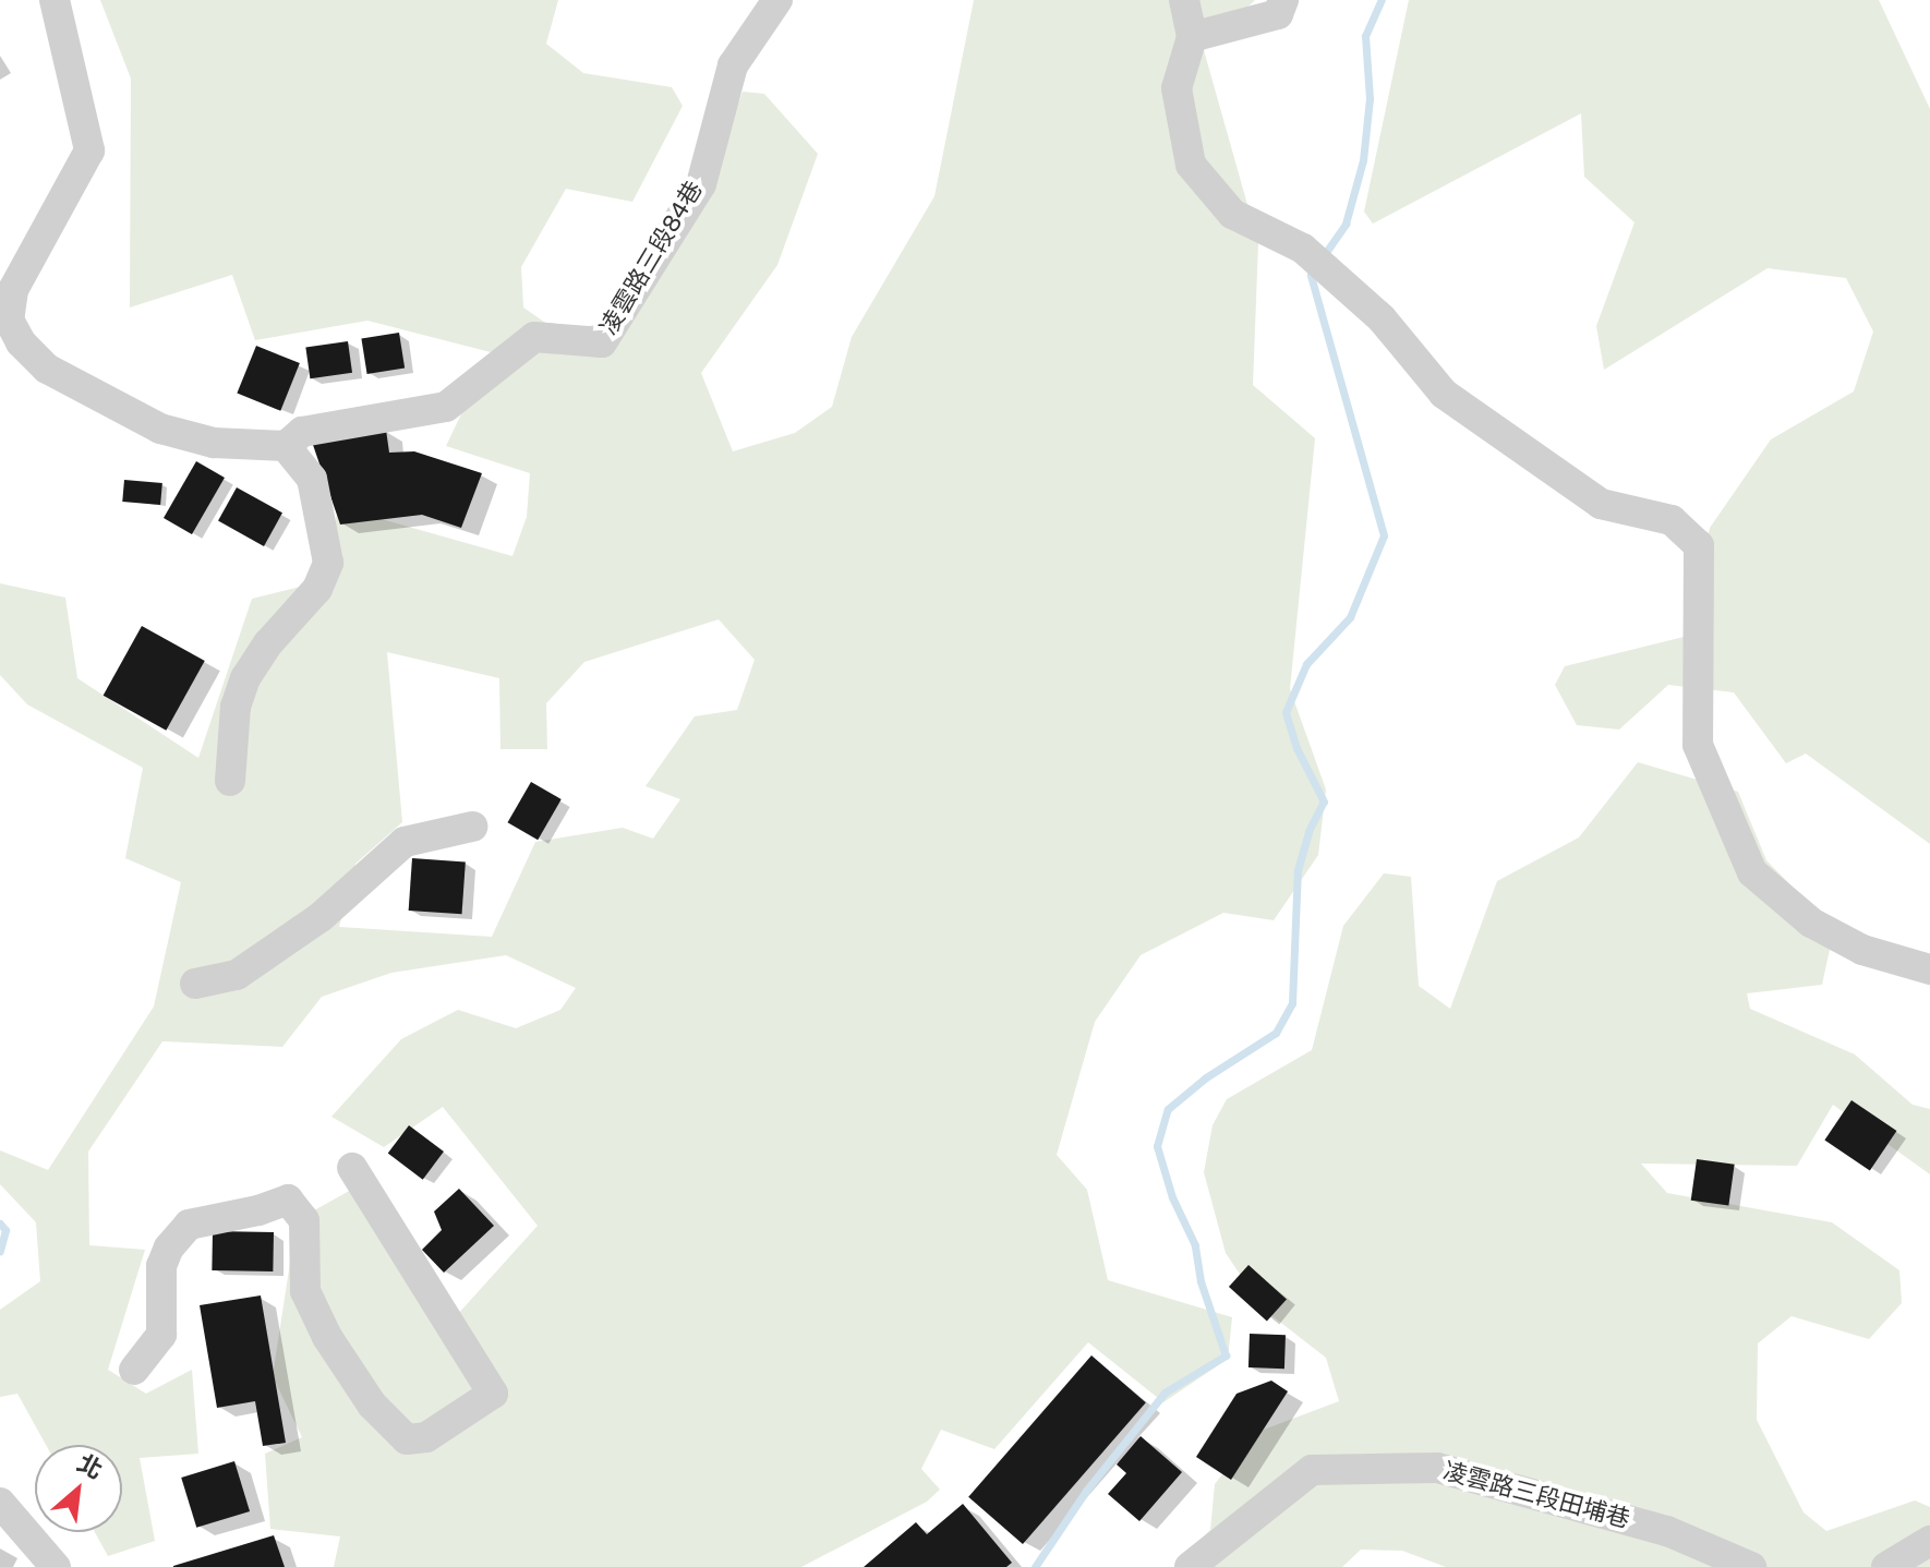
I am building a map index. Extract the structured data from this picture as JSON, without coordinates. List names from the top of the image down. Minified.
{"streets":{"street":["凌雲路三段84巷","凌雲路三段田埔巷"]},"north":"top right"}
